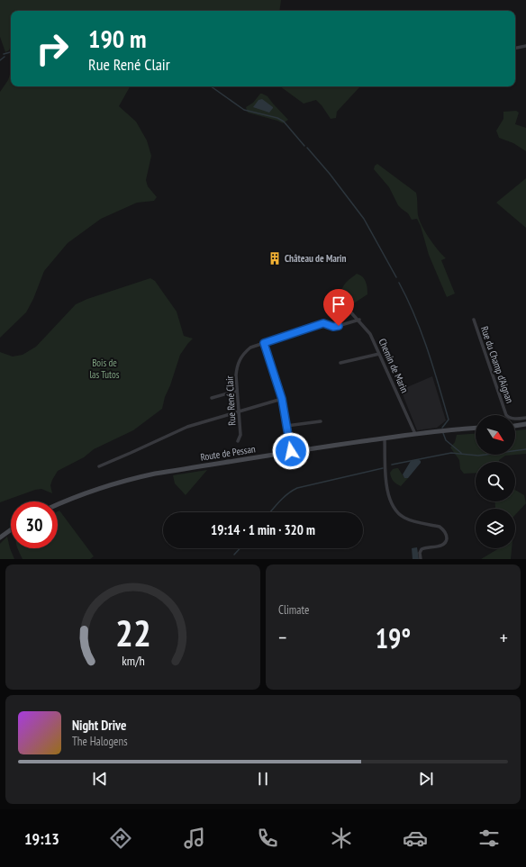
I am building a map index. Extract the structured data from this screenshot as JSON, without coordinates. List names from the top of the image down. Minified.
{"streets":{"main road":["Route de Pessan"],"street":["Rue du Champ d'Aignan","Chemin de Marin","Rue René Clair"]},"crossings":[["Chemin de Marin","Rue René Clair"],["Chemin de Marin","Route de Pessan"]],"parks":["Bois de las Tutos"],"places":{"building":["Château de Marin"]},"north":"bottom right","page":{"turn":["190 m","Rue René Clair"],"limit":"30","trip":"19:14 · 1 min · 320 m","tile":"Climate","heat":["−","19°","+"],"song":["Night Drive","The Halogens"],"tabs":"19:13","gauge":["22","km/h"]}}
